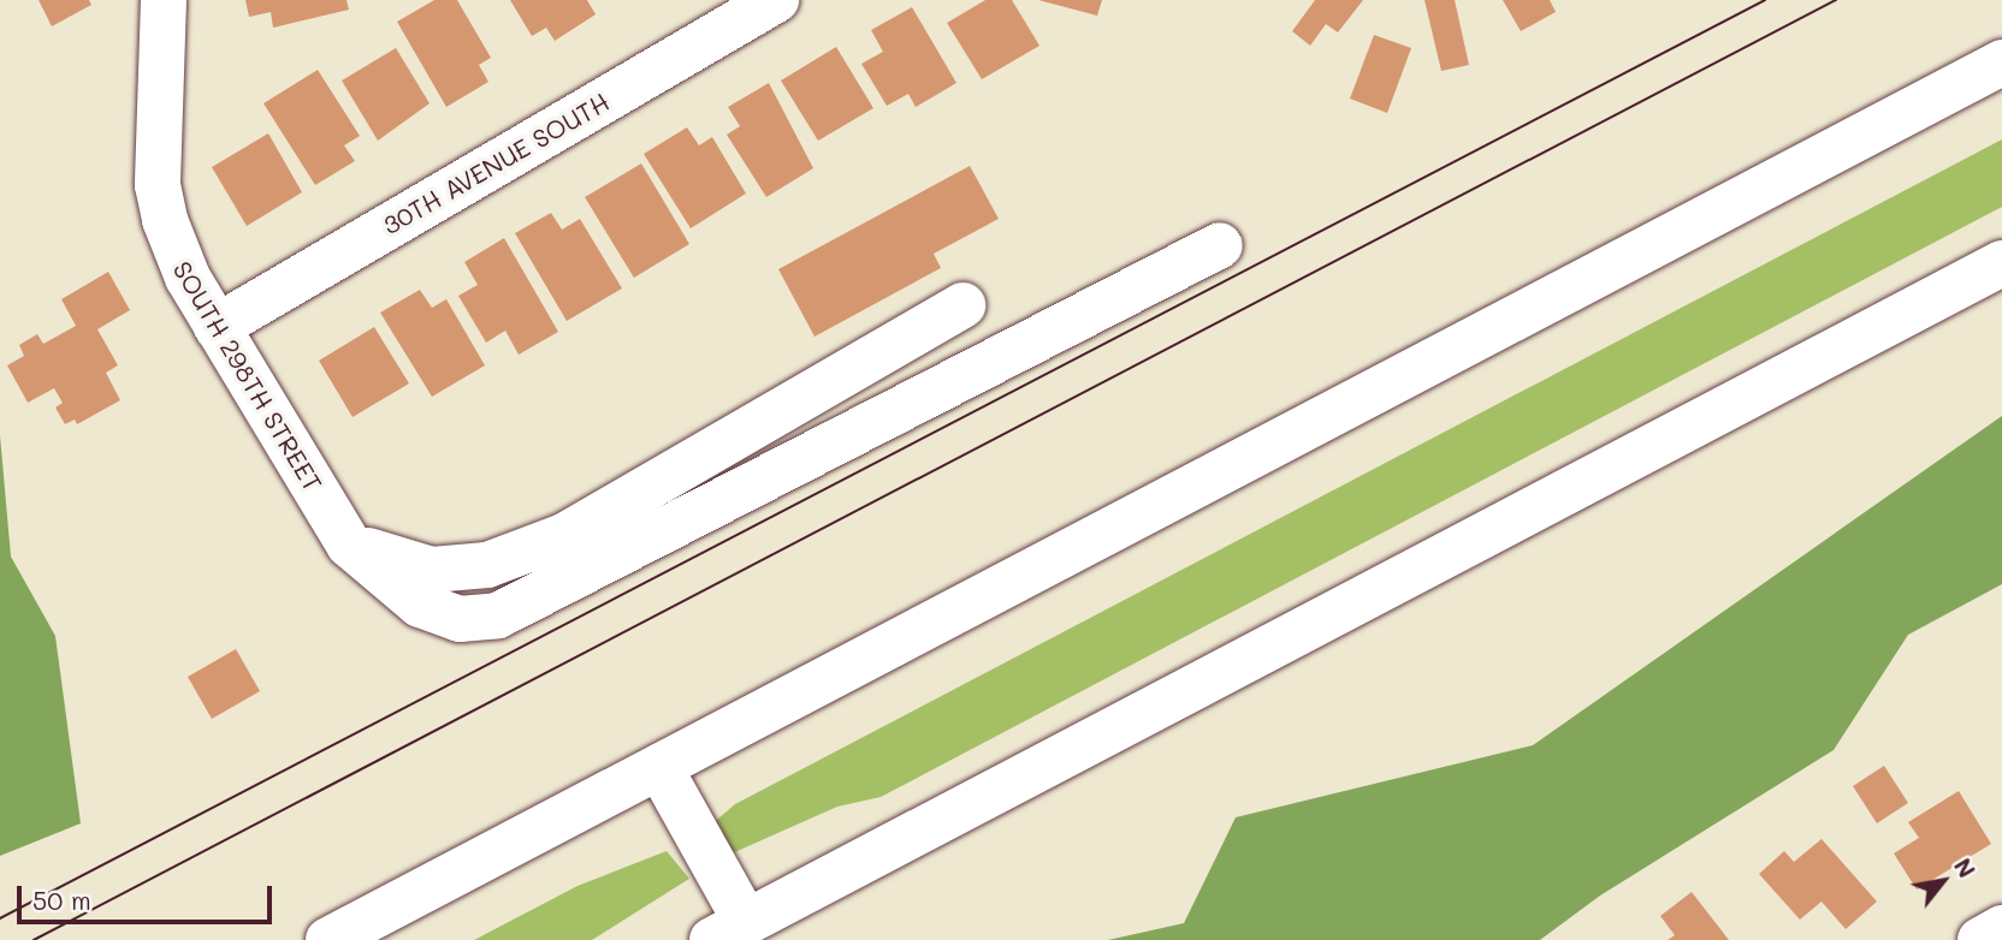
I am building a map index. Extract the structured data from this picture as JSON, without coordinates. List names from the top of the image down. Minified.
{"streets":{"main road":["30TH AVENUE SOUTH","SOUTH 298TH STREET"]},"crossings":[["30TH AVENUE SOUTH","SOUTH 298TH STREET"]],"scale_bar":"50 m","north":"top right"}
